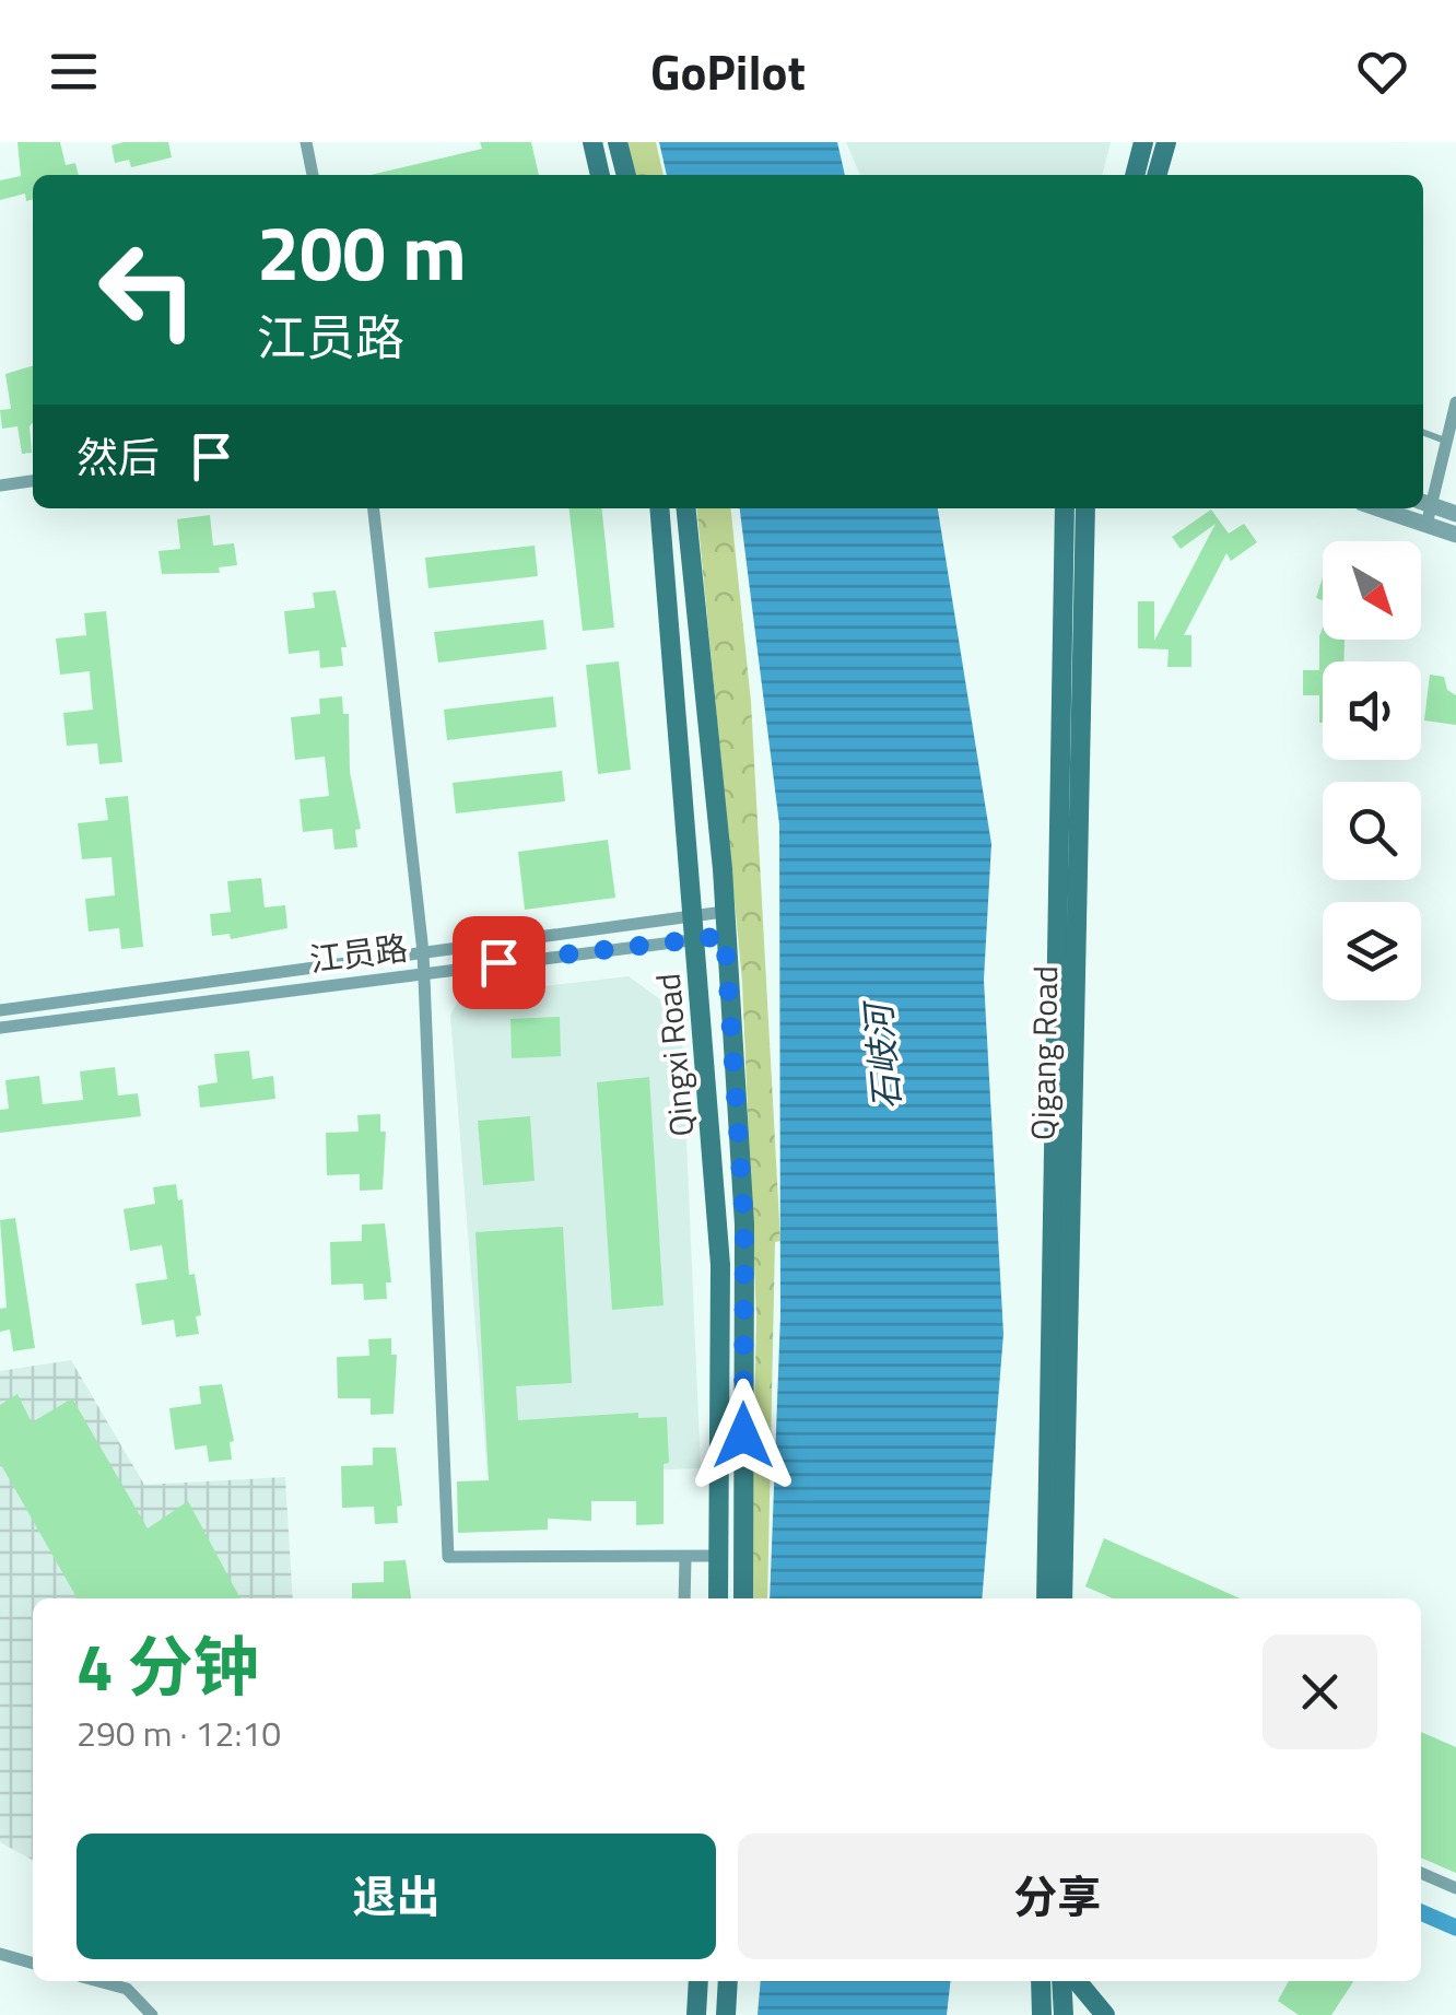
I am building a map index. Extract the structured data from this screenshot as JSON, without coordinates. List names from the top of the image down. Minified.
{"streets":{"main road":["Qigang Road","Qingxi Road"],"street":["江员路"]},"crossings":[["江员路","Qingxi Road"]],"water":["石岐河"],"north":"bottom right","page":{"header":"GoPilot","turn":["200 m","江员路"],"then":"然后","heading":["4 分钟","290 m · 12:10"],"buttons":["退出","分享"]}}
